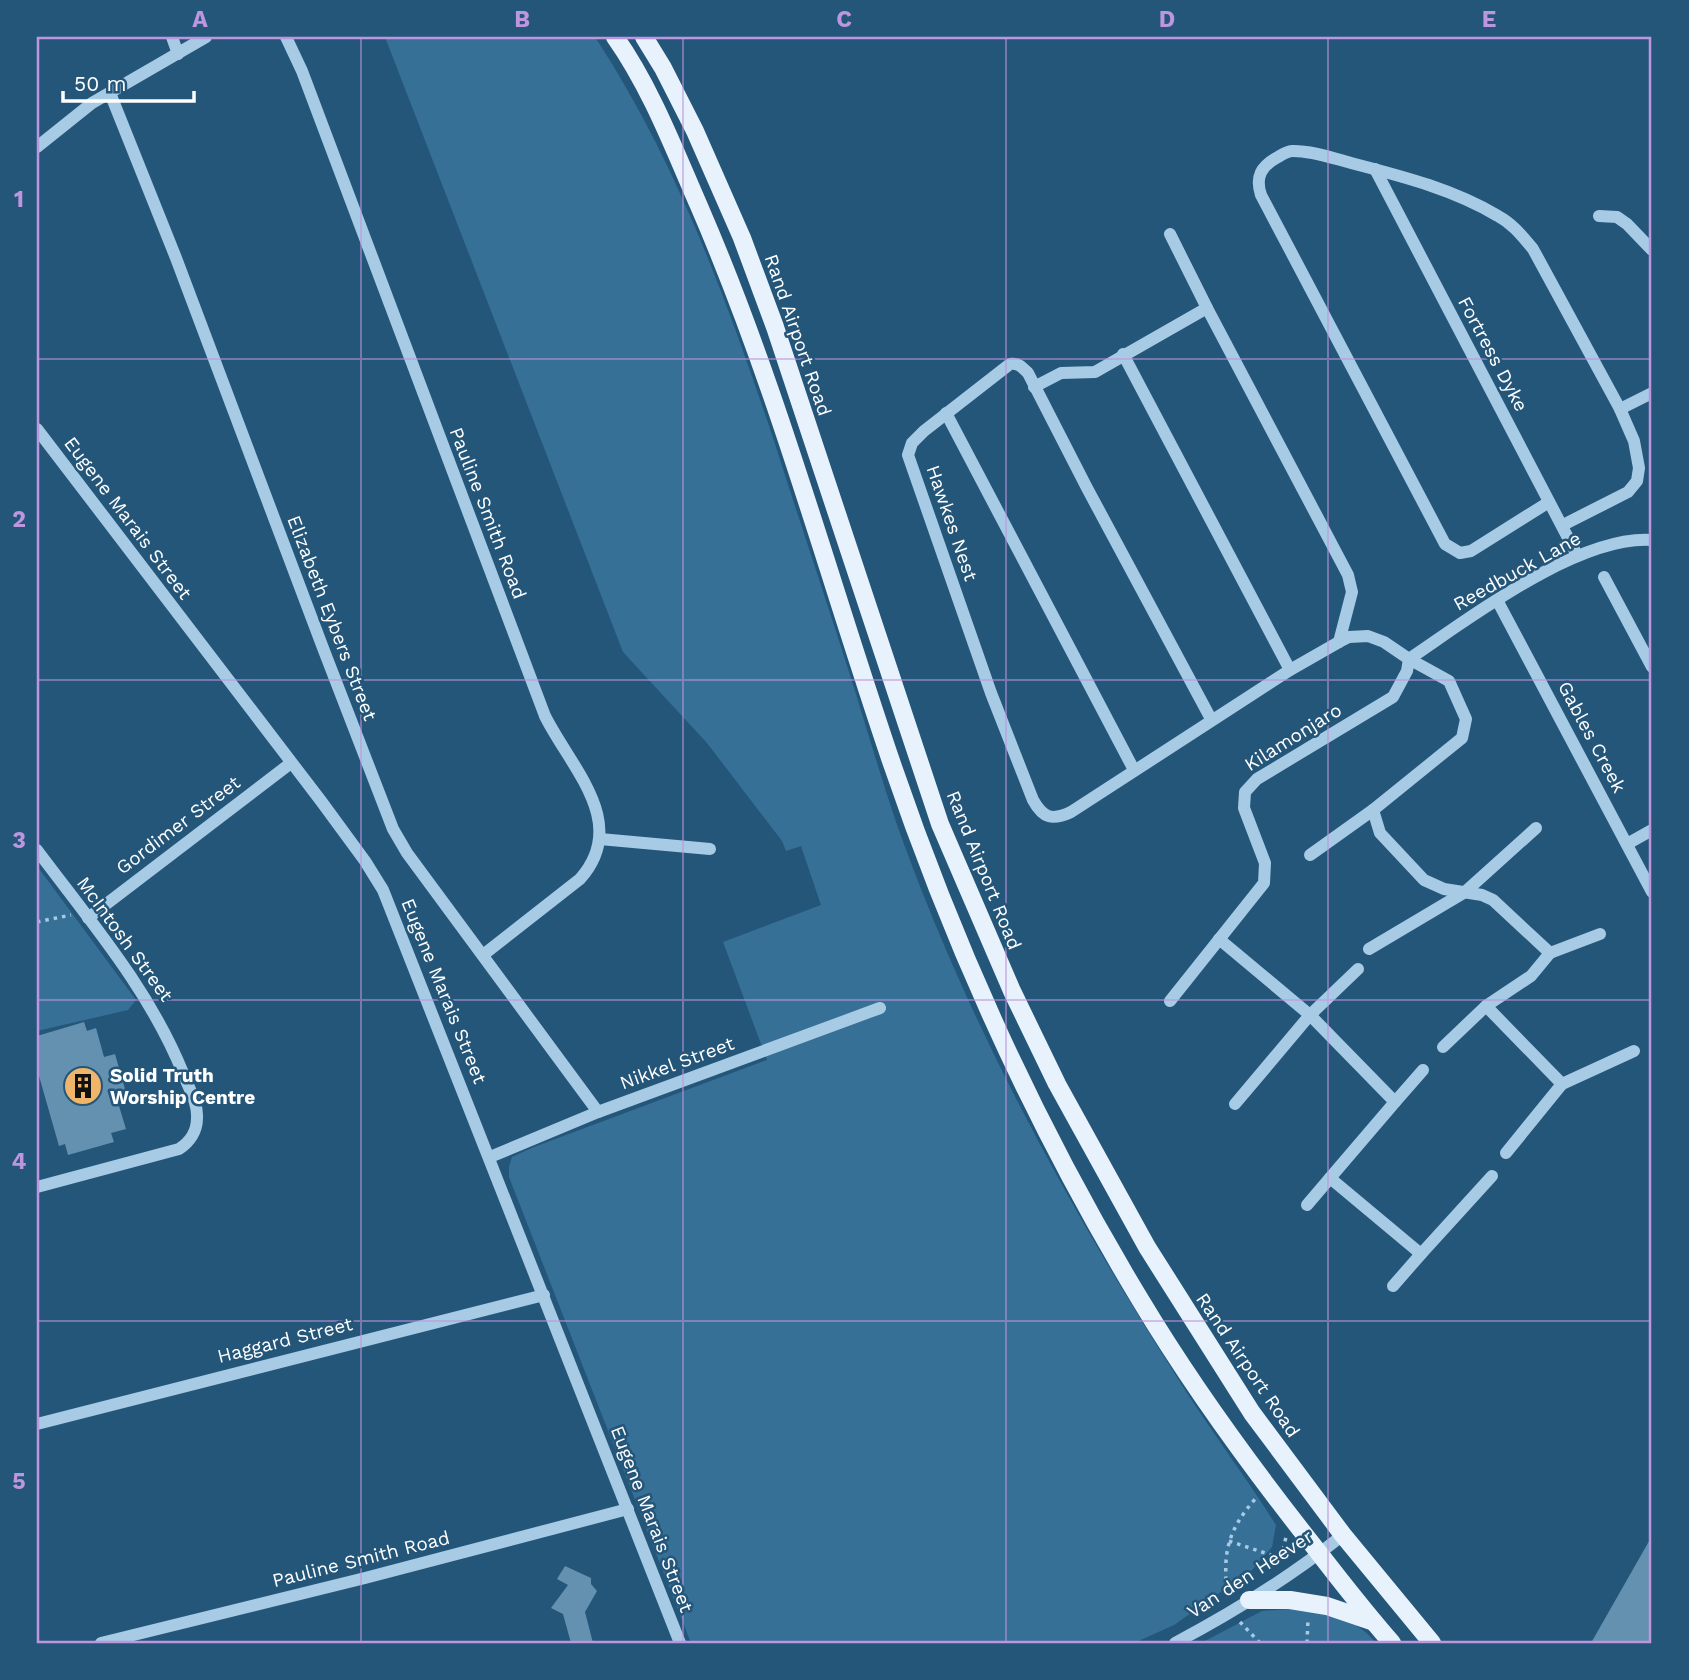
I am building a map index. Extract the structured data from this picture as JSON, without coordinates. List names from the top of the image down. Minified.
{"streets":{"main road":["Rand Airport Road"],"street":["Fortress Dyke","Pauline Smith Road","Eugene Marais Street","Hawkes Nest","Reedbuck Lane","Elizabeth Eybers Street","Kilamonjaro","Gables Creek","Gordimer Street","McIntosh Street","Nikkel Street","Haggard Street","Van den Heever"]},"crossings":[["Rand Airport Road","Van den Heever"],["Fortress Dyke","Reedbuck Lane"],["Pauline Smith Road","Eugene Marais Street"],["Eugene Marais Street","Gordimer Street"],["Eugene Marais Street","Nikkel Street"],["Eugene Marais Street","Haggard Street"],["Hawkes Nest","Reedbuck Lane"],["Hawkes Nest","Kilamonjaro"],["Reedbuck Lane","Kilamonjaro"],["Reedbuck Lane","Gables Creek"],["Elizabeth Eybers Street","Nikkel Street"],["Gordimer Street","McIntosh Street"]],"places":{"building":["Solid Truth Worship Centre"]},"scale_bar":"50 m","grid":{"columns":["A","B","C","D","E"],"rows":["1","2","3","4","5"]}}
